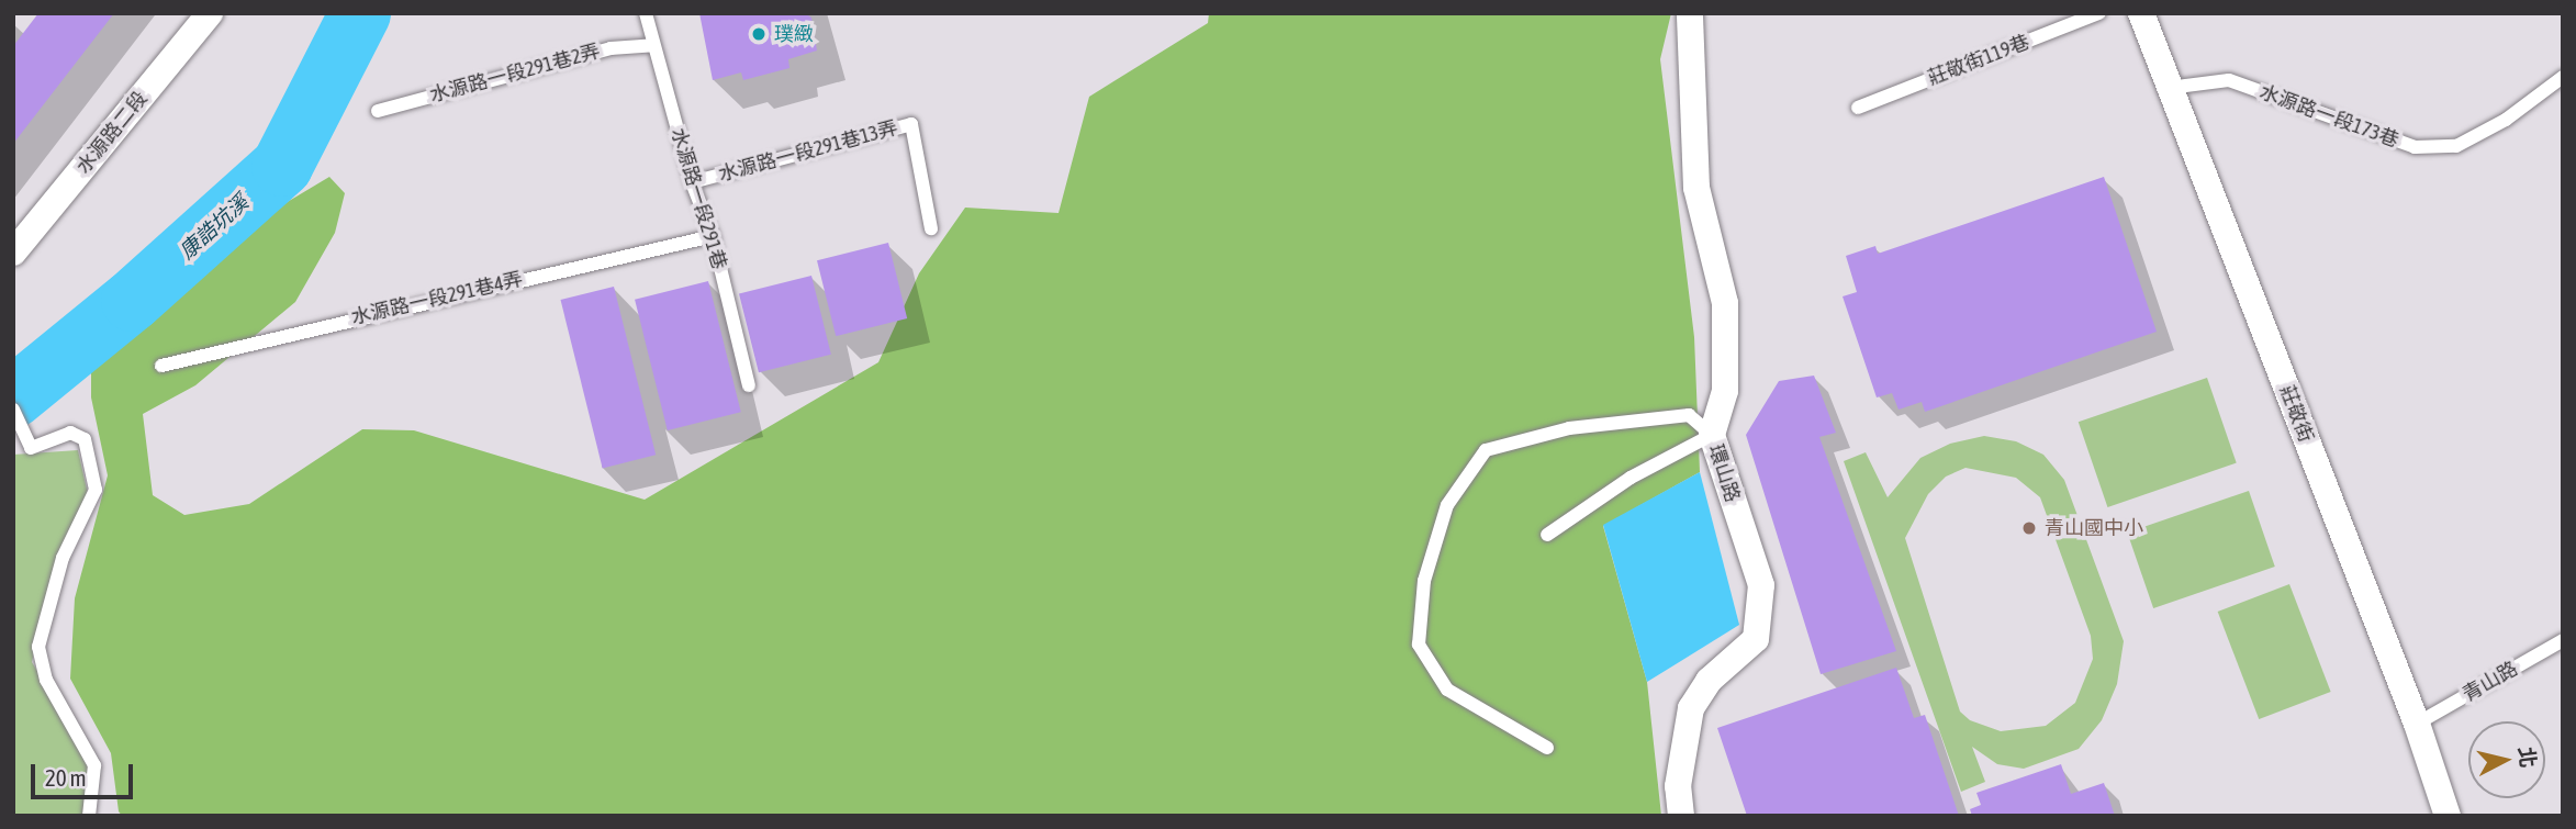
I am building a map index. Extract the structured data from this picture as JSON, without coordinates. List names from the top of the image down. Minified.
{"streets":{"street":["水源路二段","莊敬街","環山路"],"lane":["莊敬街119巷","水源路一段291巷2弄","水源路一段173巷","水源路一段291巷13弄","水源路一段291巷","水源路一段291巷4弄","青山路"]},"crossings":[["水源路一段291巷2弄","水源路一段291巷"],["水源路一段173巷","莊敬街"],["水源路一段291巷13弄","水源路一段291巷"],["水源路一段291巷","水源路一段291巷4弄"],["莊敬街","青山路"]],"water":["康誥坑溪"],"places":["璞緻","青山國中小"],"scale_bar":"20 m","north":"right"}
